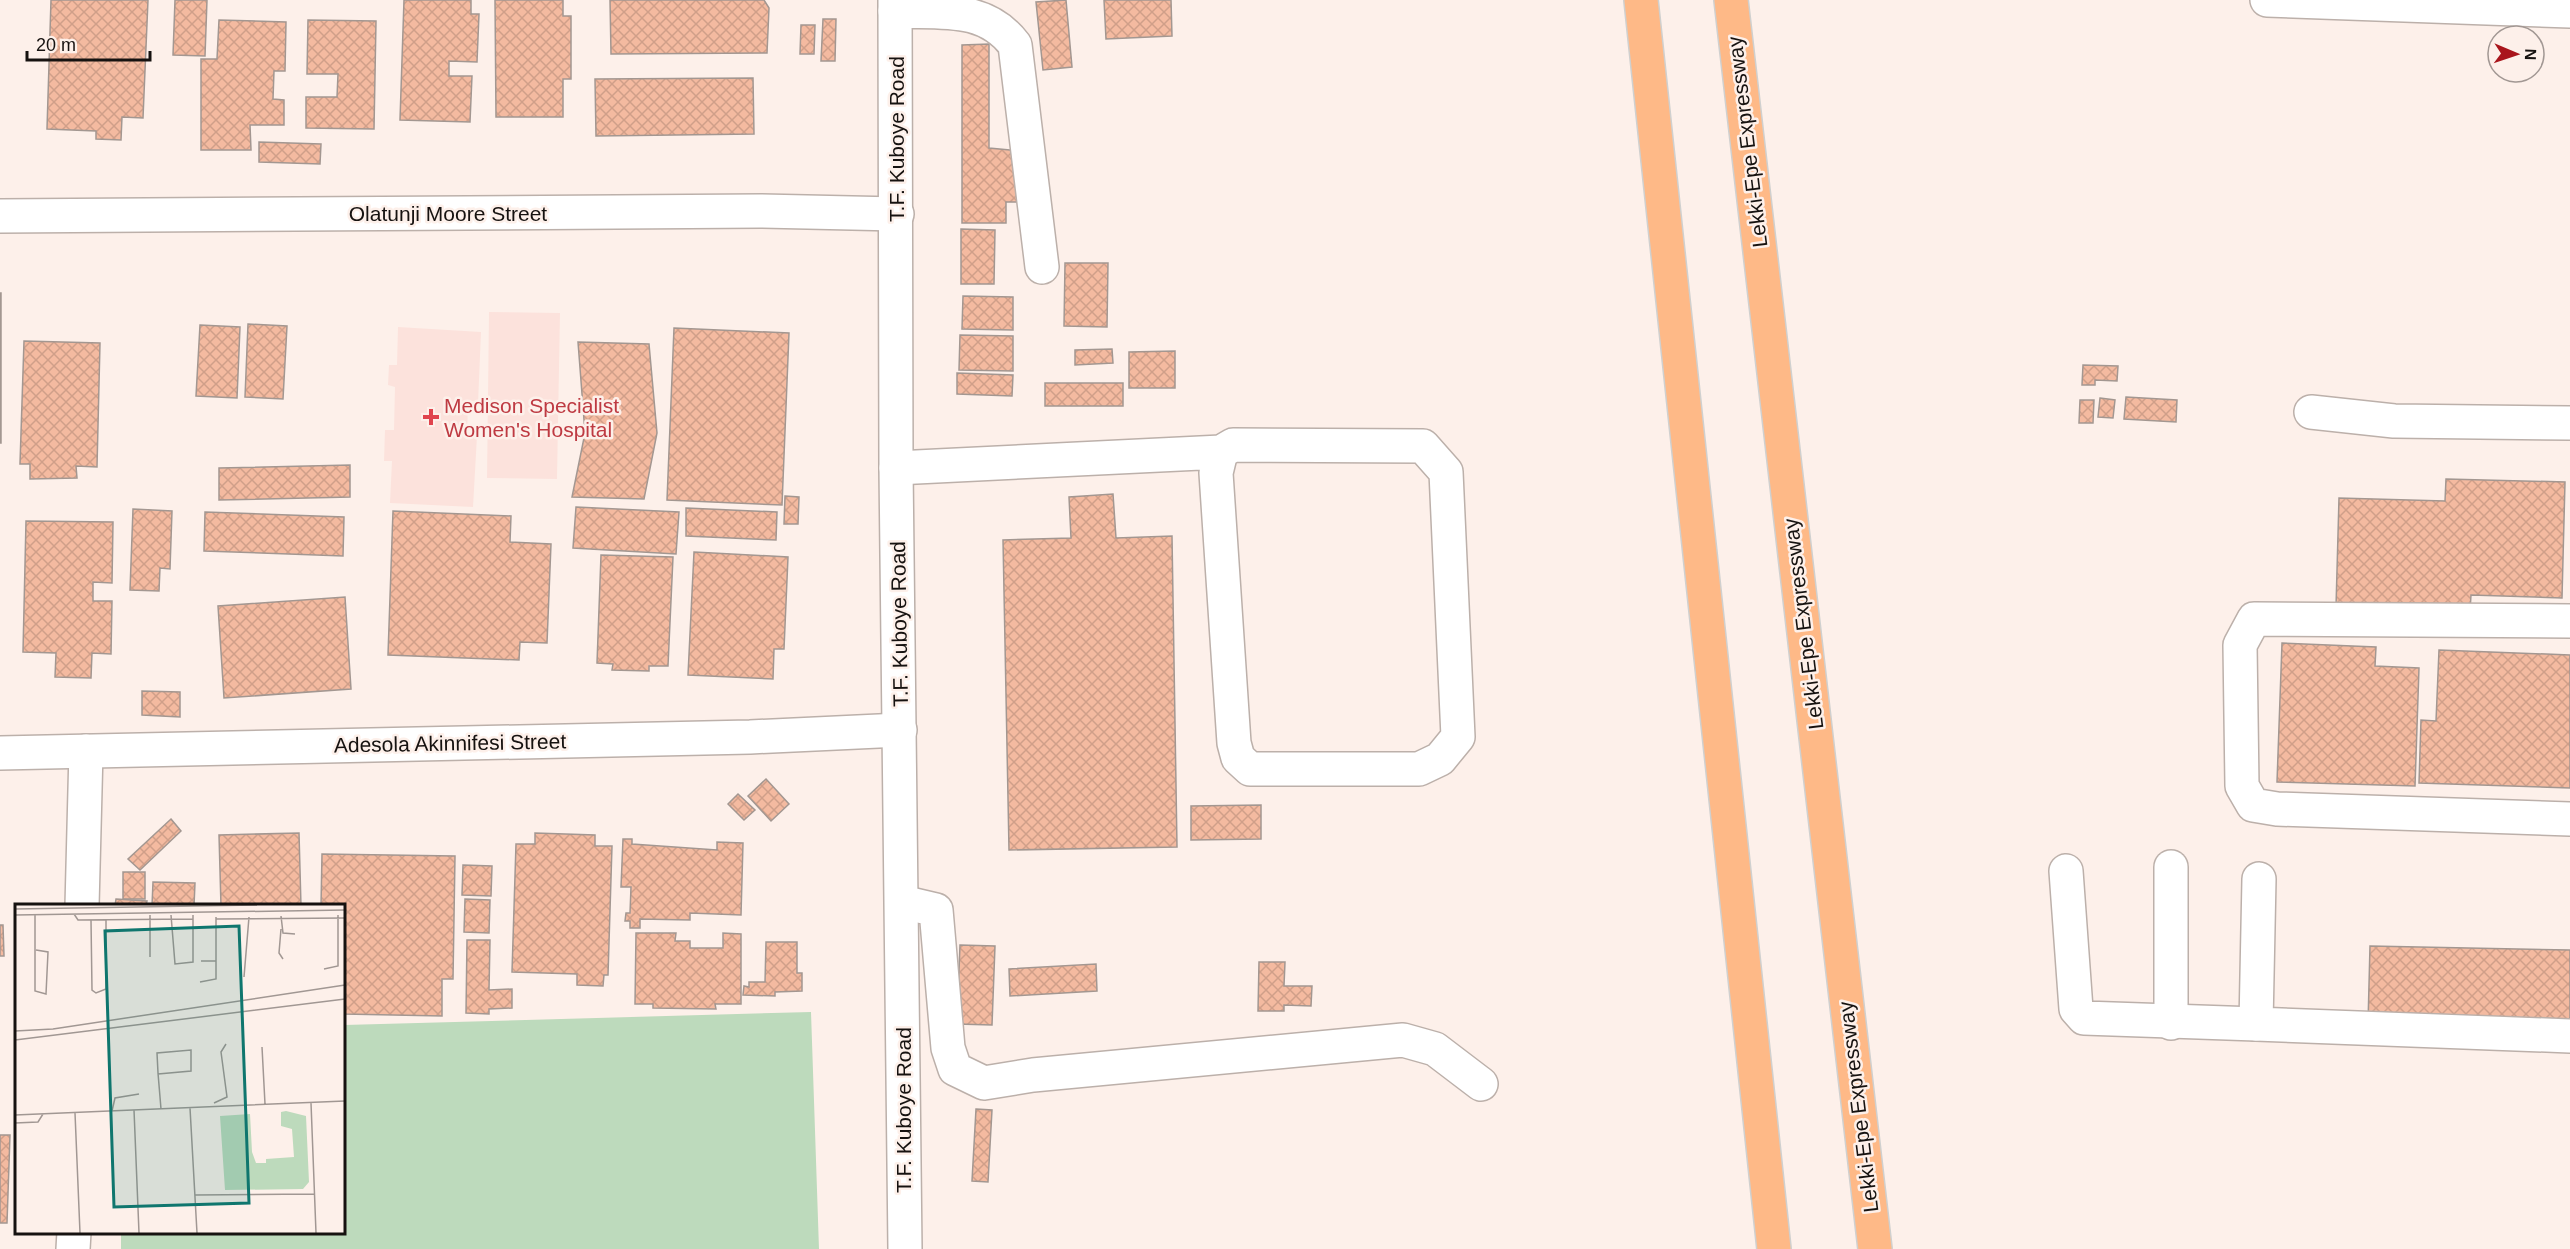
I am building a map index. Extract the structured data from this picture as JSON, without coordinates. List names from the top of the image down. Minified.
{"streets":{"highway":["Lekki-Epe Expressway"],"street":["T.F. Kuboye Road","Olatunji Moore Street","Adesola Akinnifesi Street"]},"crossings":[["T.F. Kuboye Road","Olatunji Moore Street"],["T.F. Kuboye Road","Adesola Akinnifesi Street"]],"places":{"health":["Medison Specialist Women's Hospital"]},"scale_bar":"20 m","north":"right"}
